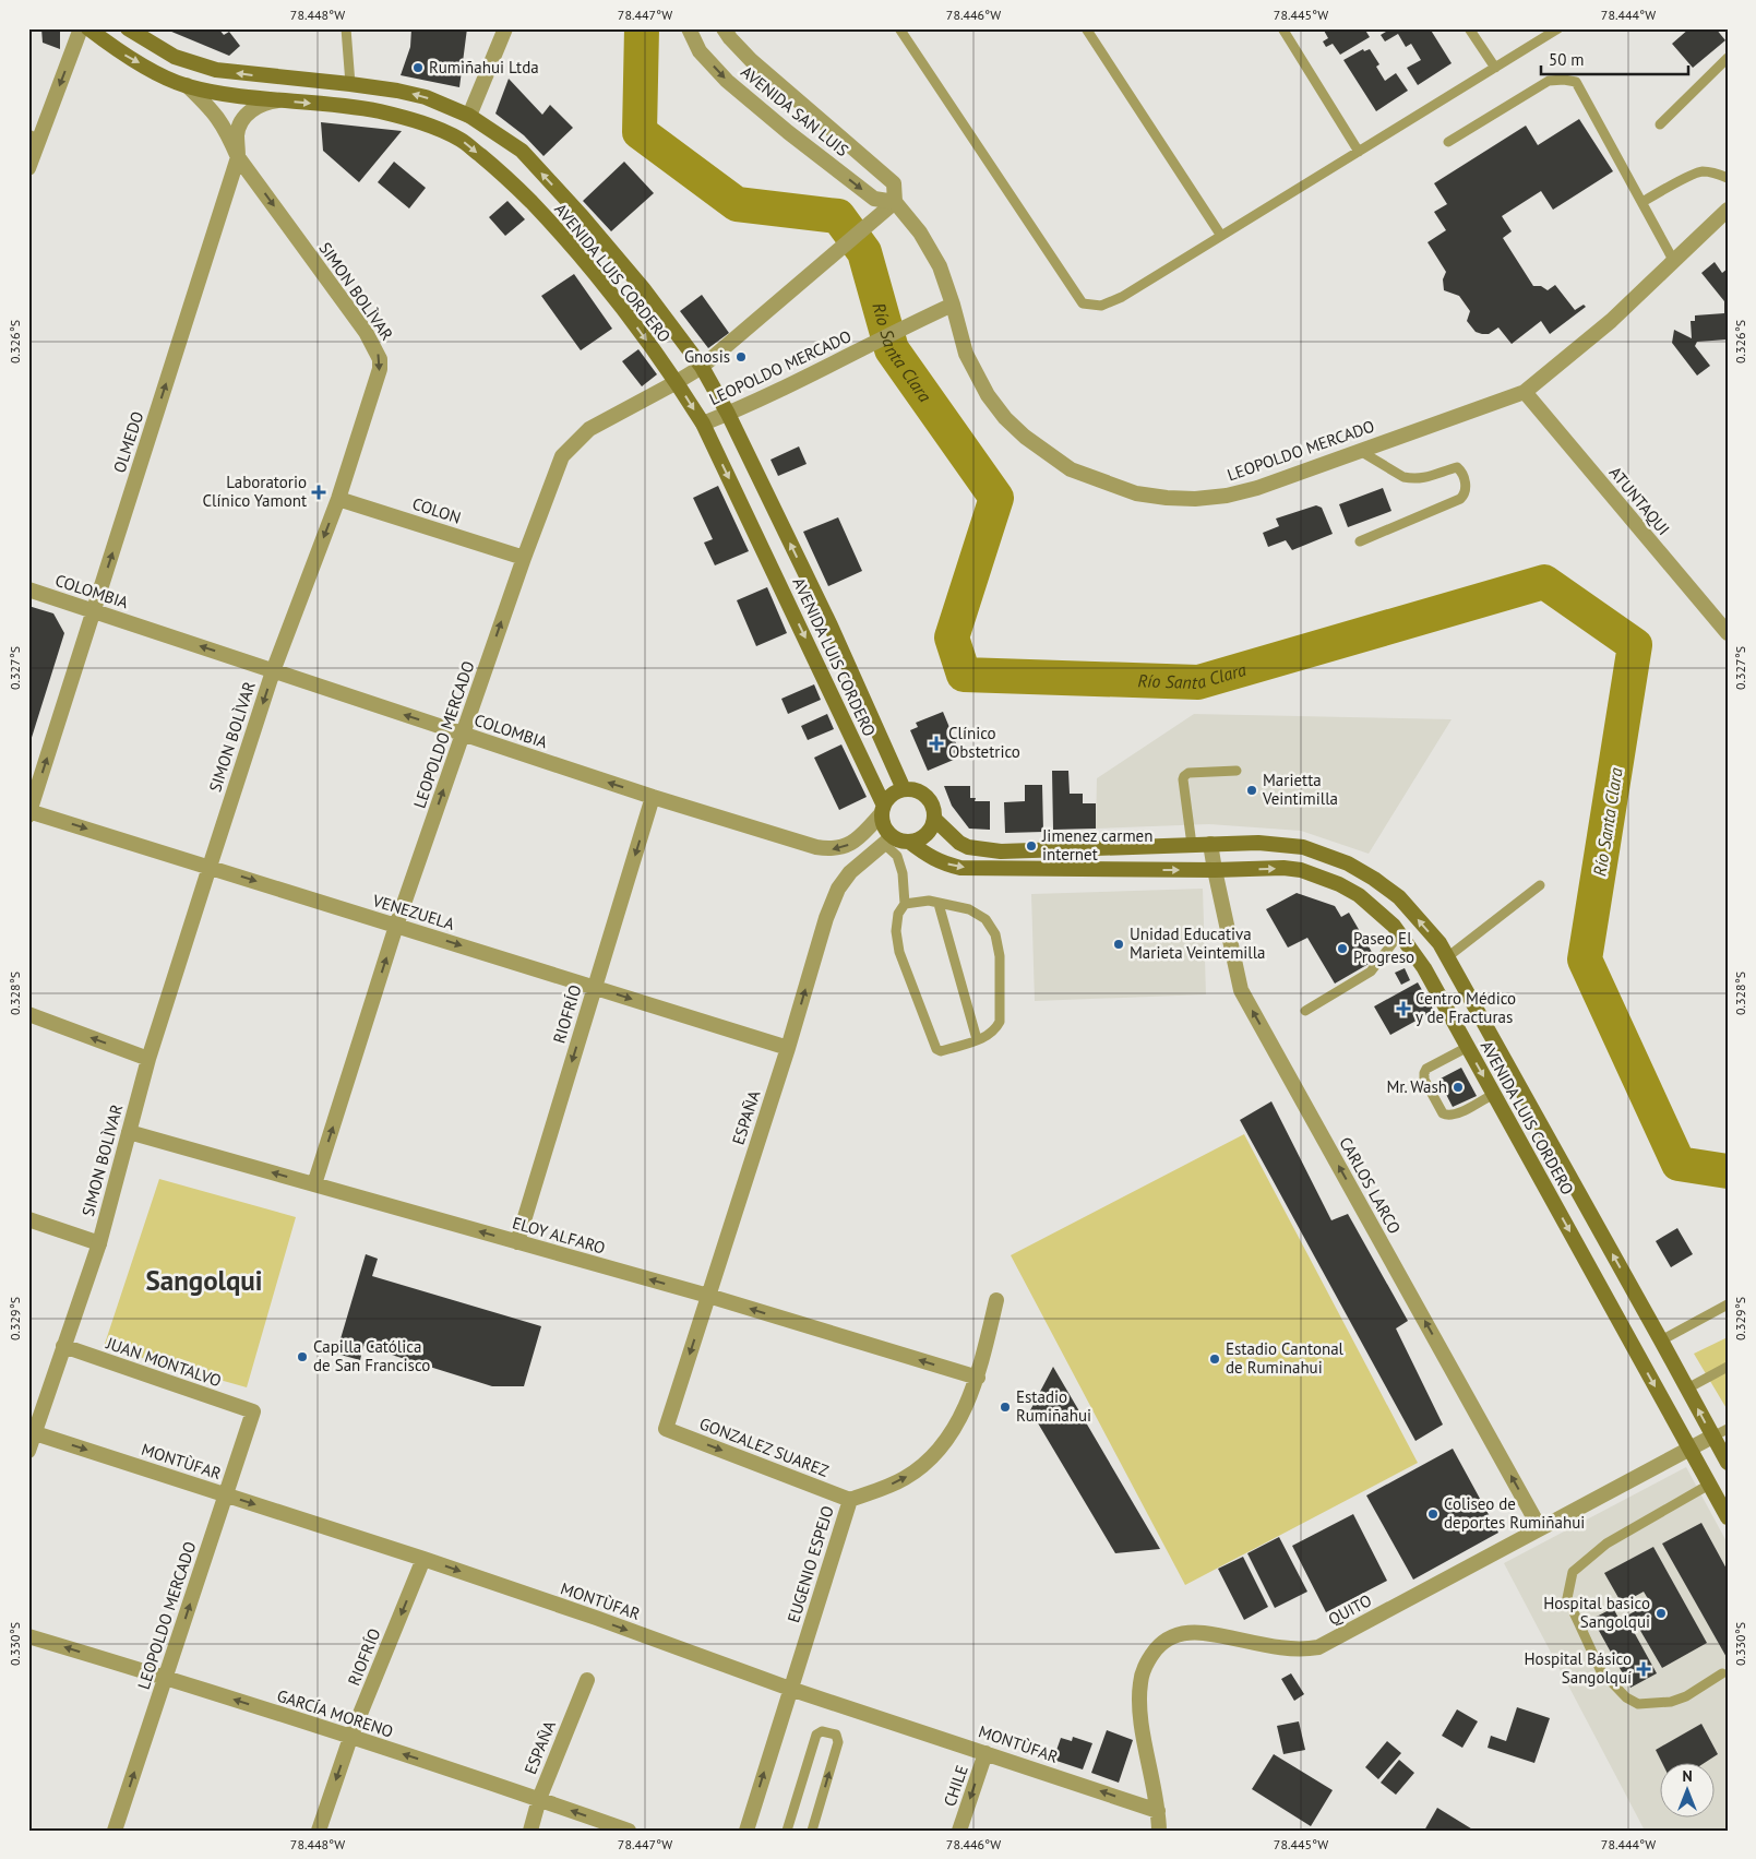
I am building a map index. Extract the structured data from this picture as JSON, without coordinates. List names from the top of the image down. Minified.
{"streets":{"main road":["AVENIDA LUIS CORDERO"],"street":["AVENIDA SAN LUIS","SIMON BOLÌVAR","LEOPOLDO MERCADO","OLMEDO","ATUNTAQUI","COLON","COLOMBIA","VENEZUELA","RIOFRÍO","ESPAÑA","CARLOS LARCO","ELOY ALFARO","JUAN MONTALVO","GONZALEZ SUAREZ","MONTÙFAR","EUGENIO ESPEJO","QUITO","GARCÍA MORENO","CHILE"]},"crossings":[["AVENIDA SAN LUIS","LEOPOLDO MERCADO"],["AVENIDA LUIS CORDERO","SIMON BOLÌVAR"],["AVENIDA LUIS CORDERO","LEOPOLDO MERCADO"],["AVENIDA LUIS CORDERO","OLMEDO"],["AVENIDA LUIS CORDERO","COLOMBIA"],["AVENIDA LUIS CORDERO","ESPAÑA"],["AVENIDA LUIS CORDERO","CARLOS LARCO"],["AVENIDA LUIS CORDERO","QUITO"],["SIMON BOLÌVAR","OLMEDO"],["SIMON BOLÌVAR","COLON"],["SIMON BOLÌVAR","COLOMBIA"],["SIMON BOLÌVAR","VENEZUELA"],["SIMON BOLÌVAR","ELOY ALFARO"],["SIMON BOLÌVAR","JUAN MONTALVO"],["SIMON BOLÌVAR","MONTÙFAR"],["LEOPOLDO MERCADO","ATUNTAQUI"],["LEOPOLDO MERCADO","COLON"],["LEOPOLDO MERCADO","COLOMBIA"],["LEOPOLDO MERCADO","VENEZUELA"],["LEOPOLDO MERCADO","ELOY ALFARO"],["LEOPOLDO MERCADO","JUAN MONTALVO"],["LEOPOLDO MERCADO","MONTÙFAR"],["LEOPOLDO MERCADO","GARCÍA MORENO"],["OLMEDO","COLOMBIA"],["OLMEDO","VENEZUELA"],["COLOMBIA","RIOFRÍO"],["COLOMBIA","ESPAÑA"],["VENEZUELA","RIOFRÍO"],["VENEZUELA","ESPAÑA"],["RIOFRÍO","ELOY ALFARO"],["RIOFRÍO","MONTÙFAR"],["RIOFRÍO","GARCÍA MORENO"],["ESPAÑA","ELOY ALFARO"],["ESPAÑA","GONZALEZ SUAREZ"],["ESPAÑA","GARCÍA MORENO"],["CARLOS LARCO","QUITO"],["ELOY ALFARO","EUGENIO ESPEJO"],["GONZALEZ SUAREZ","EUGENIO ESPEJO"],["MONTÙFAR","EUGENIO ESPEJO"],["MONTÙFAR","QUITO"],["MONTÙFAR","CHILE"]],"one_way":["SIMON BOLÌVAR","LEOPOLDO MERCADO","OLMEDO","COLOMBIA","VENEZUELA","RIOFRÍO","CARLOS LARCO","ELOY ALFARO","GONZALEZ SUAREZ","EUGENIO ESPEJO","GARCÍA MORENO","CHILE"],"districts":["Sangolqui"],"water":["Río Santa Clara"],"places":{"other":["Rumiñahui Ltda","Gnosis","Marietta Veintimilla","Jimenez carmen internet","Unidad Educativa Marieta Veintemilla","Paseo El Progreso","Mr. Wash","Capilla Católica de San Francisco","Estadio Cantonal de Ruminahui","Estadio Rumiñahui","Coliseo de deportes Rumiñahui","Hospital basico Sangolqui"],"health":["Laboratorio Clínico Yamont","Clínico Obstetrico","Centro Médico y de Fracturas","Hospital Básico Sangolquí"]},"scale_bar":"50 m","north":"top","coordinates":["78.448°W","78.447°W","78.446°W","78.445°W","78.444°W","0.326°S","0.327°S","0.328°S","0.329°S","0.330°S"]}
